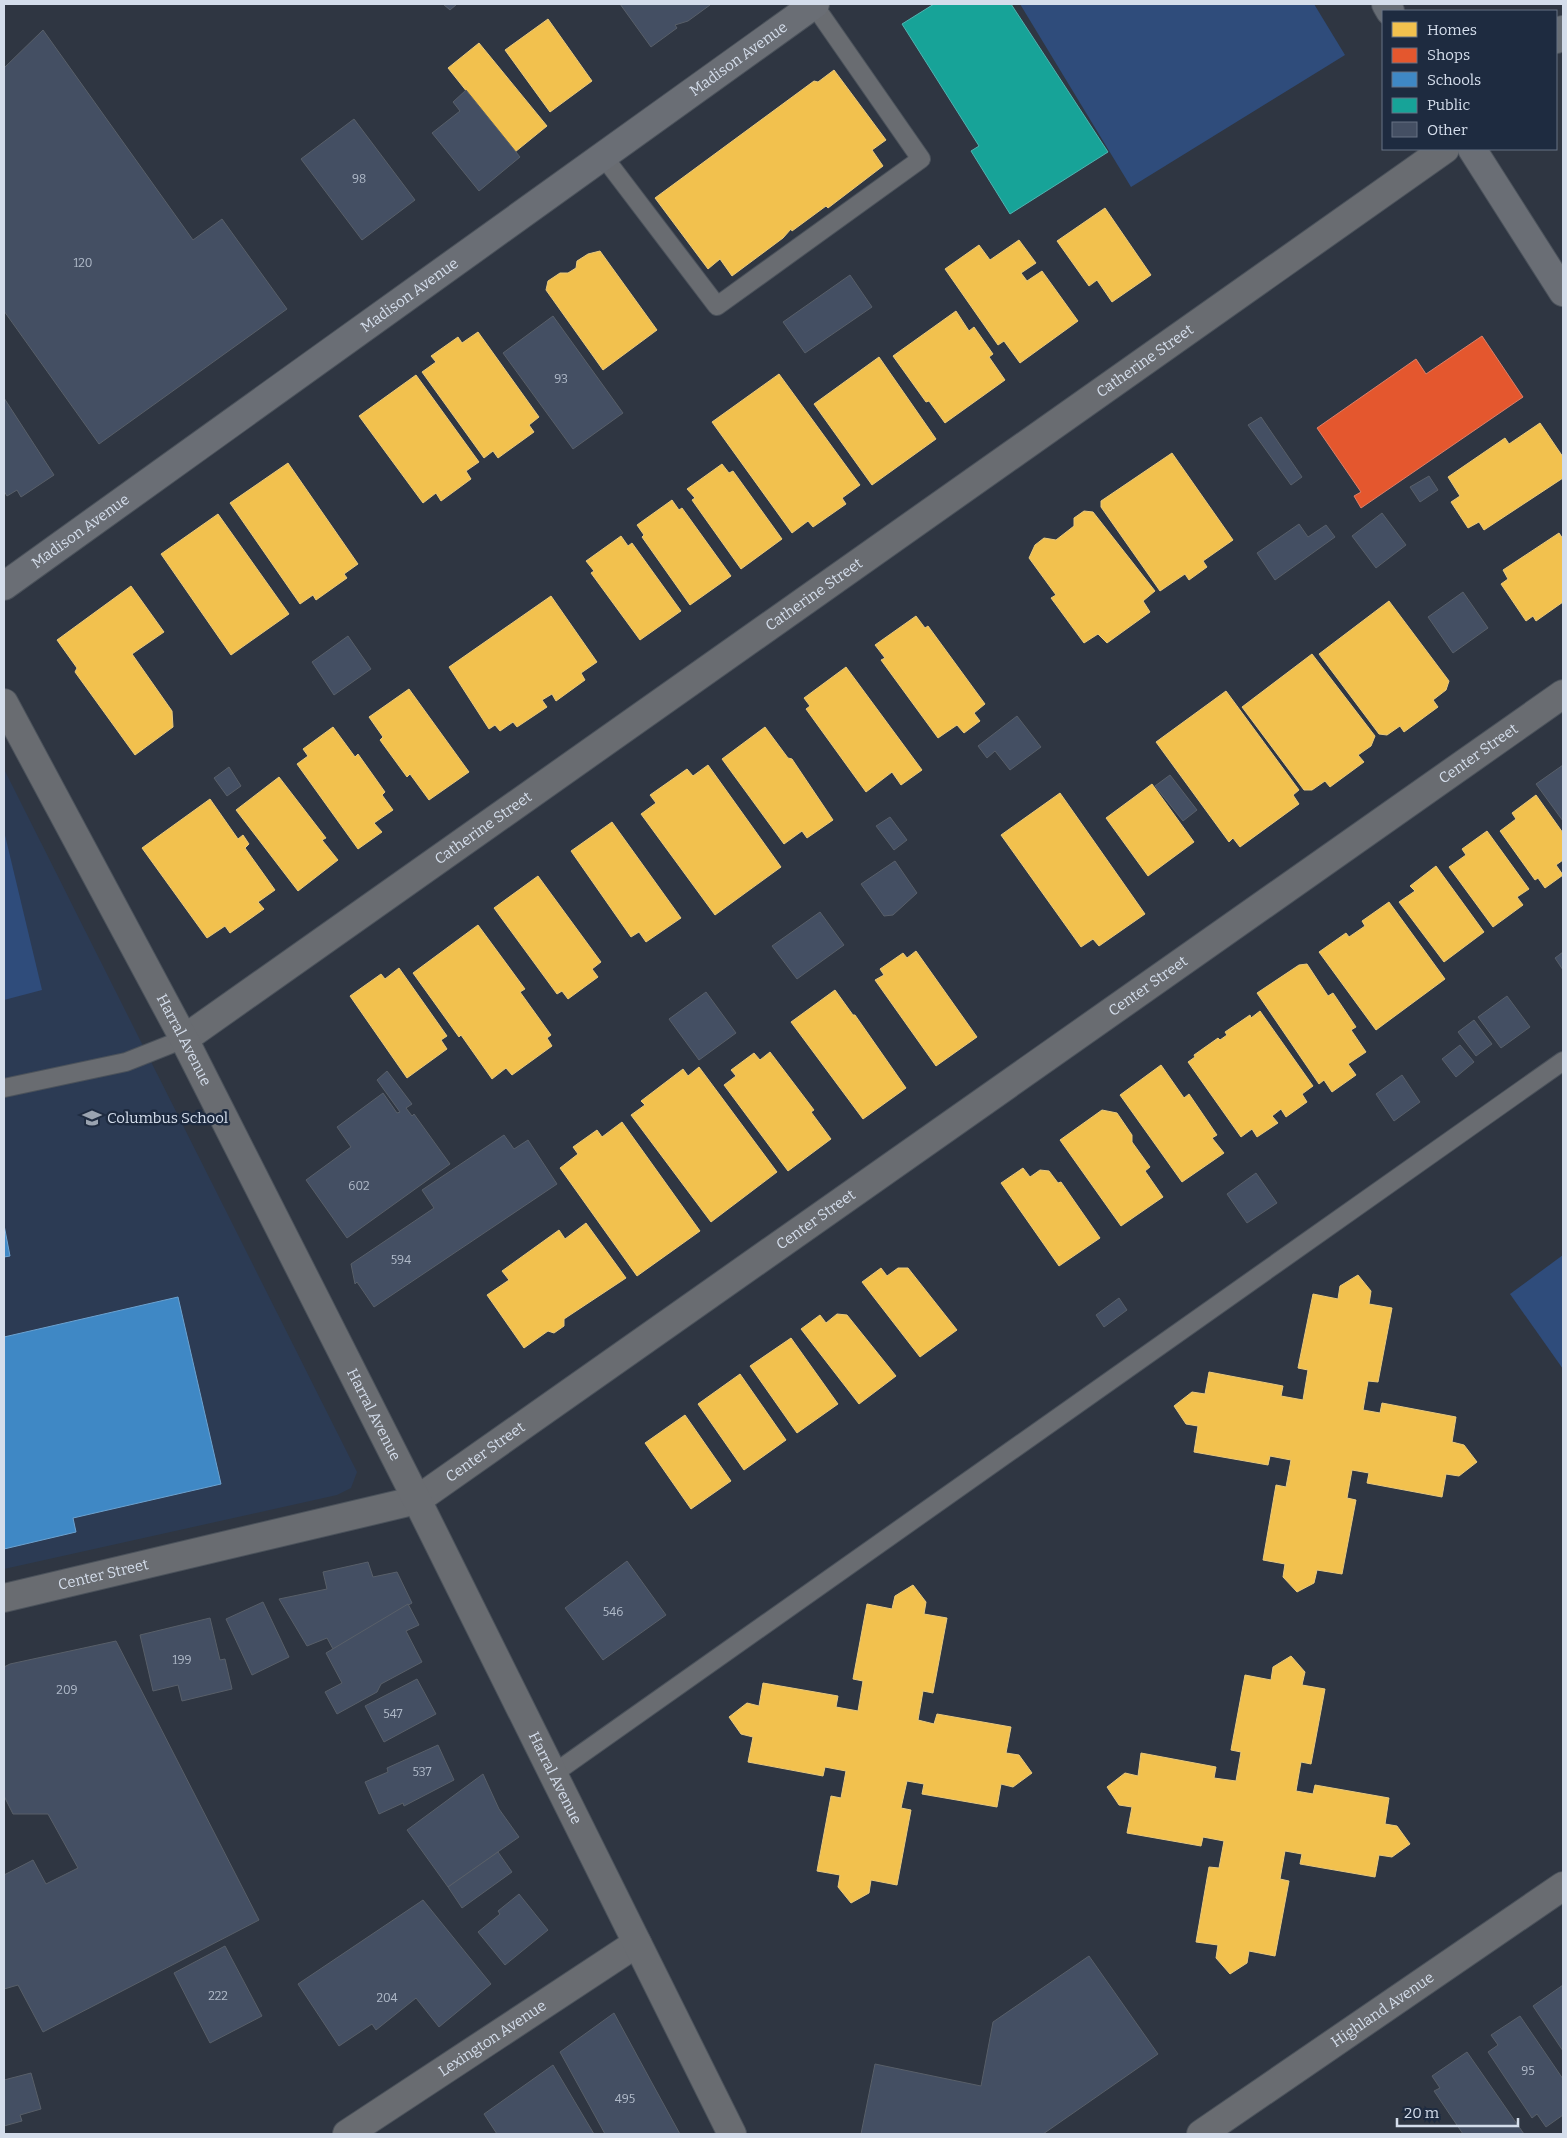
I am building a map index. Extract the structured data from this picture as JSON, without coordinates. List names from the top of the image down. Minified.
{"streets":{"main road":["Madison Avenue"],"street":["Catherine Street","Center Street","Harral Avenue","Highland Avenue","Lexington Avenue"]},"crossings":[["Catherine Street","Harral Avenue"],["Center Street","Harral Avenue"],["Harral Avenue","Lexington Avenue"]],"places":{"school or university":["Columbus School"]},"house_numbers":["98","120","93","602","594","546","199","209","547","537","222","204","95","495"],"legend":["Homes","Shops","Schools","Public","Other"],"scale_bar":"20 m"}
